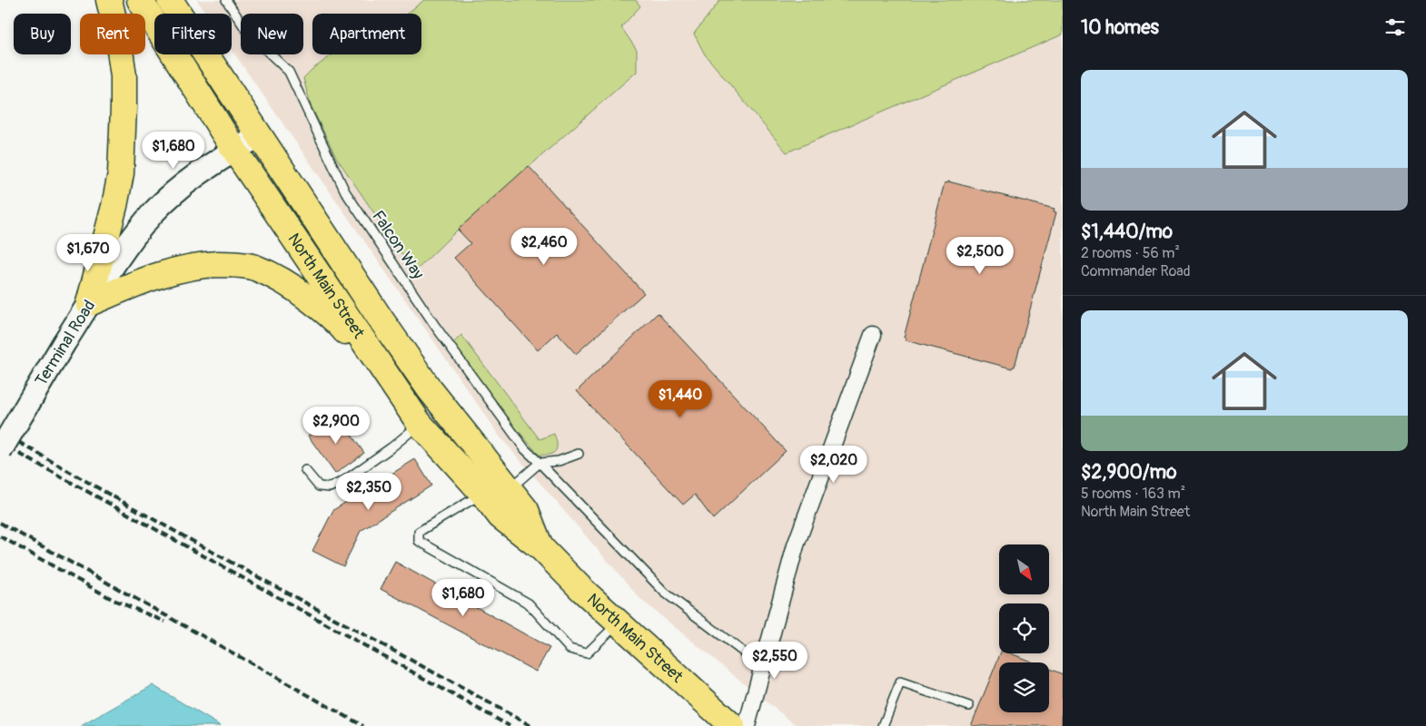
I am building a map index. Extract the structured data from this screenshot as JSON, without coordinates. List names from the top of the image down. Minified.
{"streets":{"main road":["North Main Street","Terminal Road"],"lane":["Falcon Way"]},"crossings":[["North Main Street","Terminal Road"]],"north":"bottom right","page":{"heading":"10 homes","chip":["Buy","Rent","Filters","New","Apartment"],"list":[{"name":"$1,440/mo","note":"2 rooms · 56 m² · Commander Road"},{"name":"$2,900/mo","note":"5 rooms · 163 m² · North Main Street"}],"price":["$1,680","$2,460","$1,670","$2,500","$1,440","$2,900","$2,020","$2,350","$1,680","$2,550"]}}
